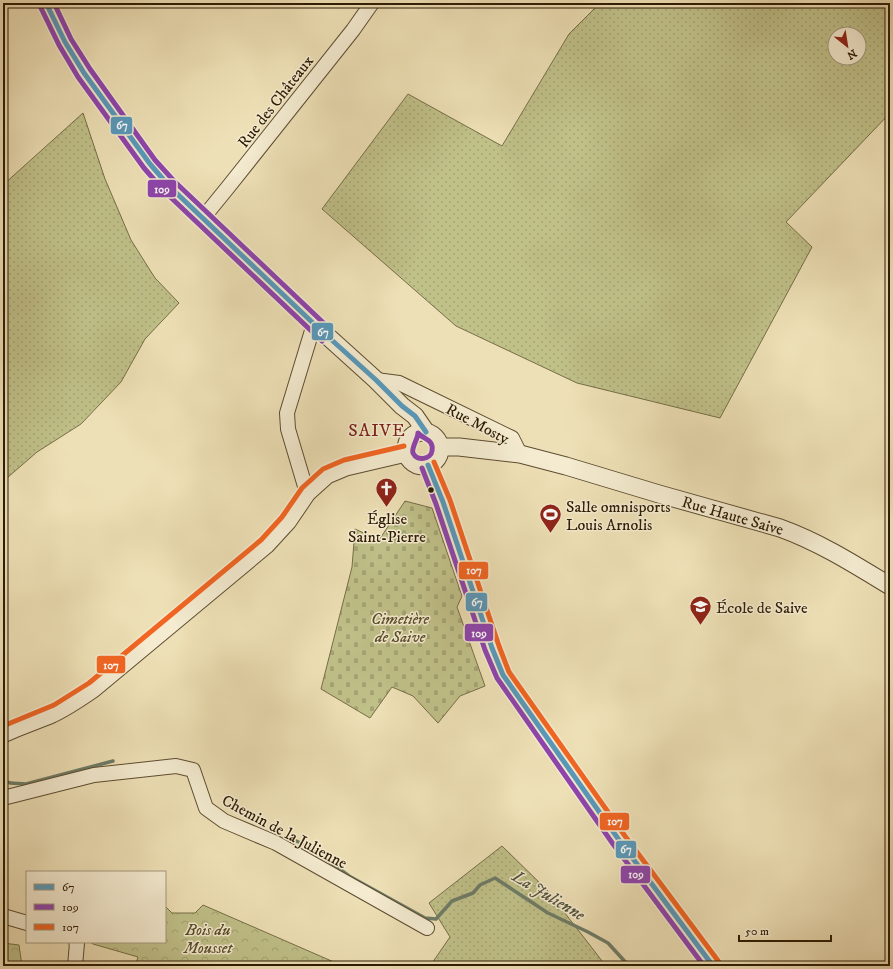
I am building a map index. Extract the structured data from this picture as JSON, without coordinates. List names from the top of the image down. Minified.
{"streets":{"street":["Rue des Châteaux","Rue Mosty","Rue Haute Saive","Chemin de la Julienne"]},"crossings":[["Rue Mosty","Rue Haute Saive"]],"districts":["SAIVE"],"water":["La Julienne"],"parks":["Cimetière de Saive","Bois du Mousset"],"places":{"church":["Église Saint-Pierre"],"sports":["Salle omnisports Louis Arnolis"],"school or university":["École de Saive"]},"lines":["transit line 67","transit line 109","transit line 107"],"legend":["67","109","107"],"scale_bar":"50 m","north":"bottom right"}
